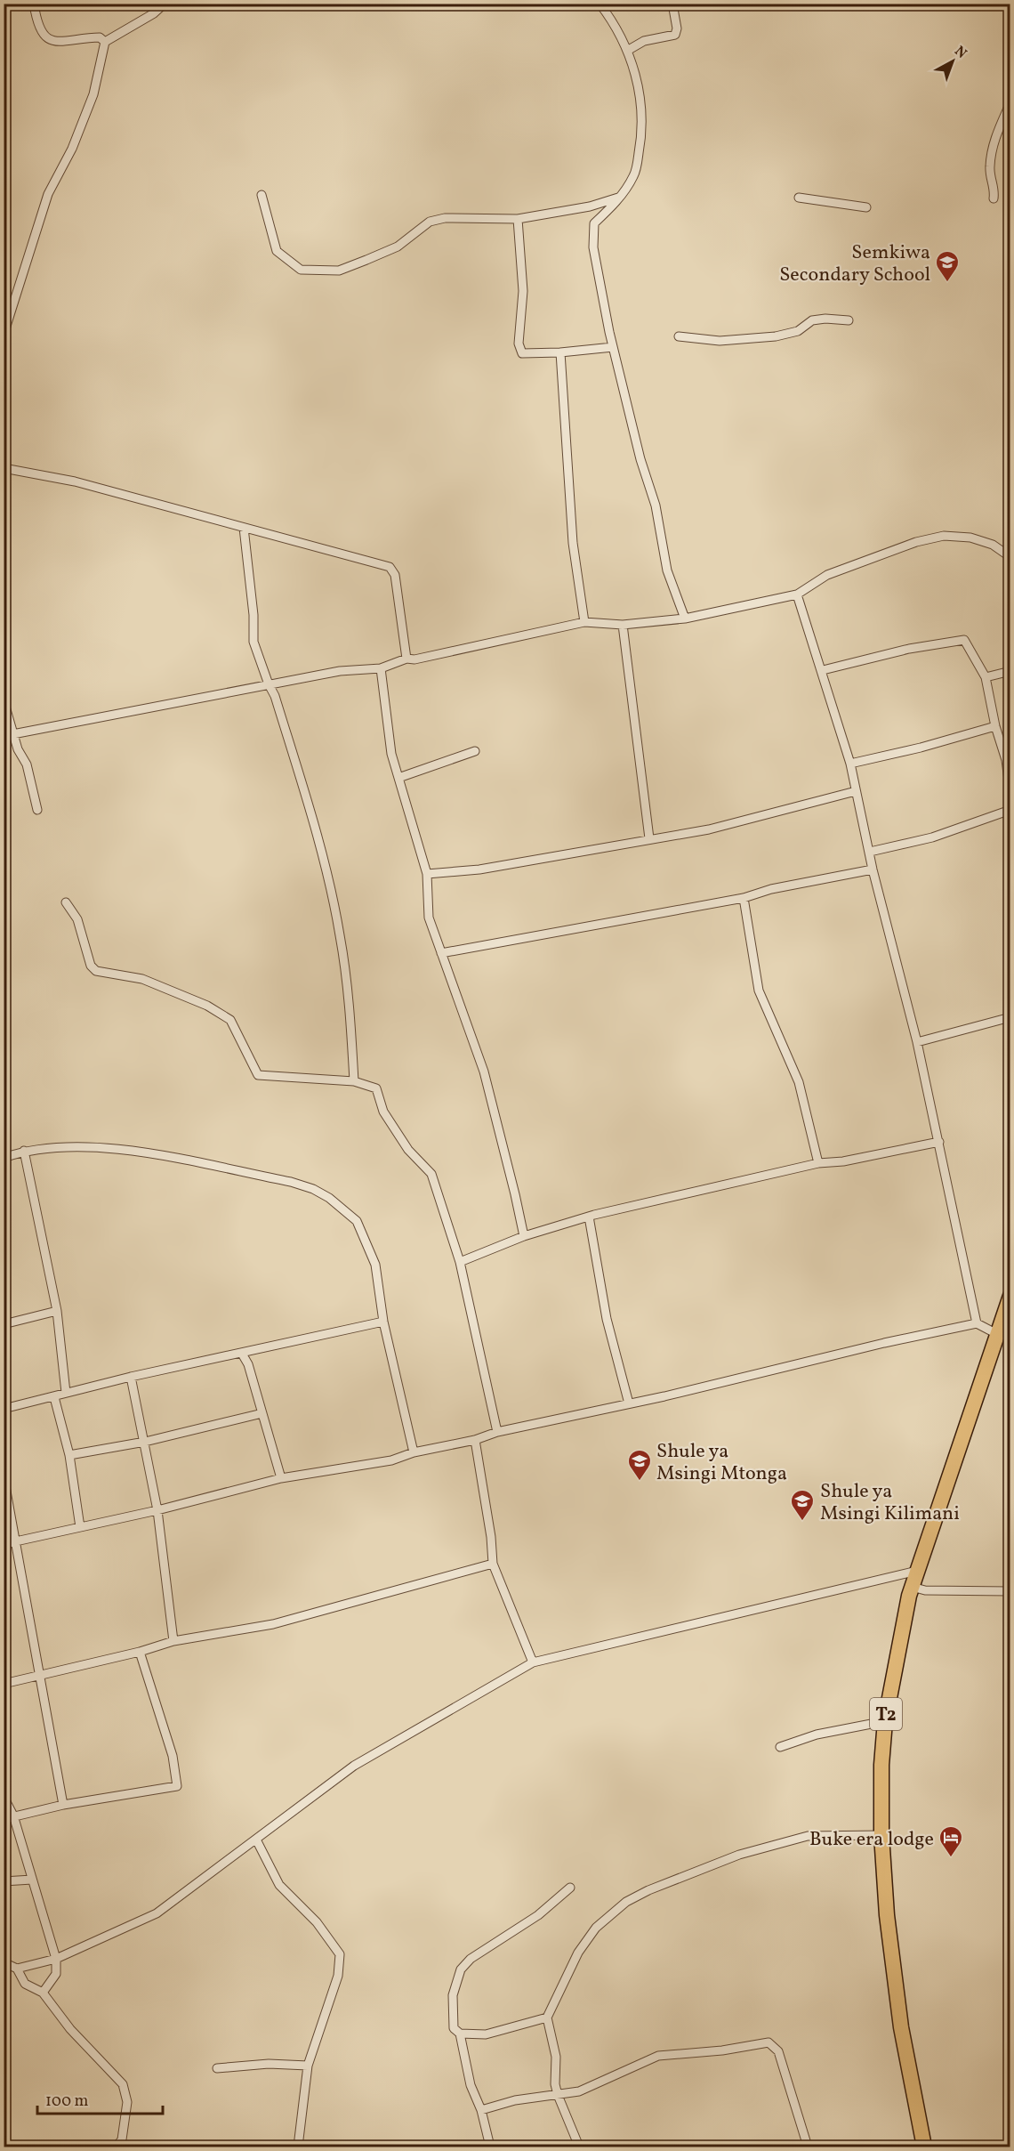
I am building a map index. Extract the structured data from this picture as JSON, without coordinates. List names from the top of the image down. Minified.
{"streets":{"highway":["T2"]},"places":{"school or university":["Semkiwa Secondary School","Shule ya Msingi Mtonga","Shule ya Msingi Kilimani"],"hotel":["Buke era lodge"]},"scale_bar":"100 m","north":"top right"}
